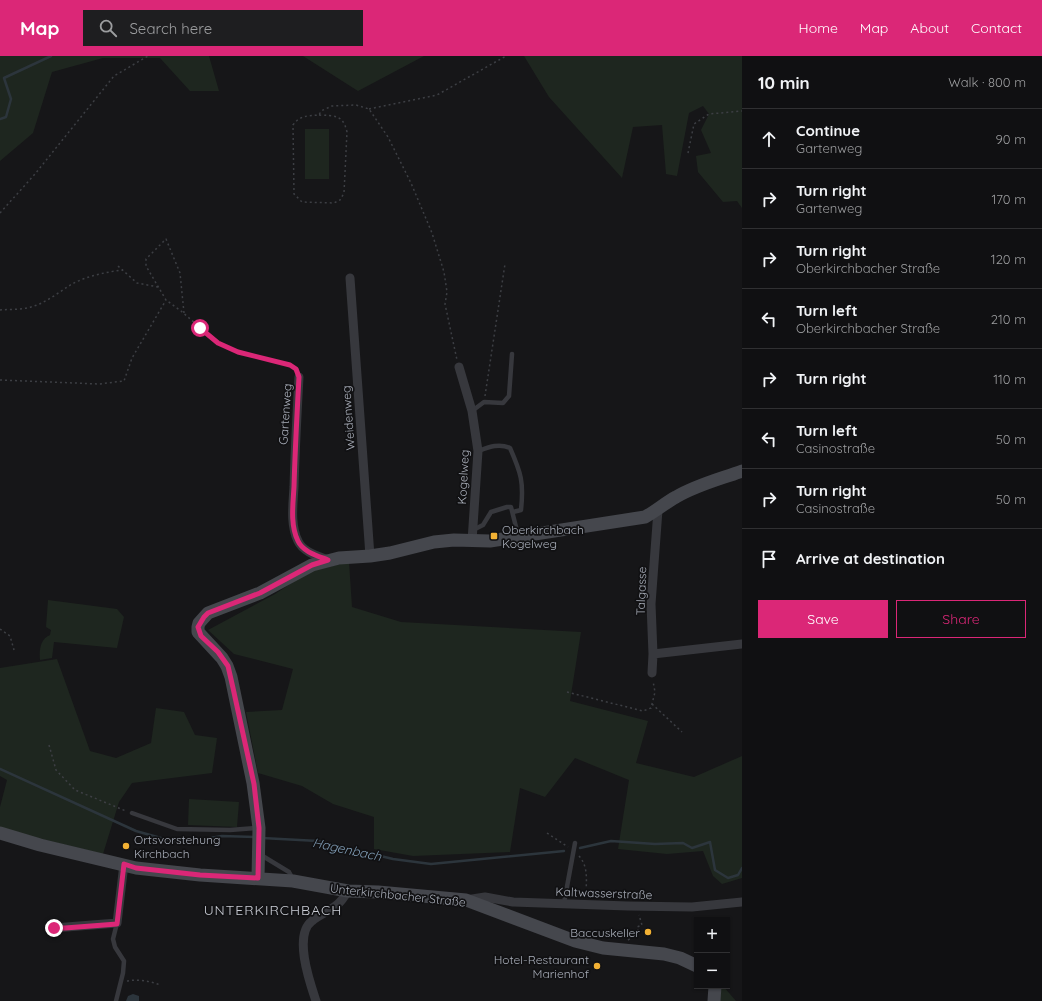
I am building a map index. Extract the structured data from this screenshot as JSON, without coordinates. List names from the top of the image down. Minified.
{"streets":{"street":["Gartenweg","Weidenweg","Kogelweg","Talgasse","Kaltwasserstraße","Unterkirchbacher Straße"]},"crossings":[["Kaltwasserstraße","Unterkirchbacher Straße"]],"districts":["UNTERKIRCHBACH"],"water":["Hagenbach"],"places":{"transit":["Oberkirchbach Kogelweg"],"other":["Ortsvorstehung Kirchbach","Baccuskeller","Hotel-Restaurant Marienhof"]},"page":{"header":"Map","search":"Search here","nav":["Home","Map","About","Contact"],"heading":["10 min","Walk · 800 m"],"list":[["Continue","Gartenweg","90 m"],["Turn right","Gartenweg","170 m"],["Turn right","Oberkirchbacher Straße","120 m"],["Turn left","Oberkirchbacher Straße","210 m"],["Turn right","110 m"],["Turn left","Casinostraße","50 m"],["Turn right","Casinostraße","50 m"],"Arrive at destination"],"buttons":["Save","Share"],"map_buttons":["+","−"]}}
